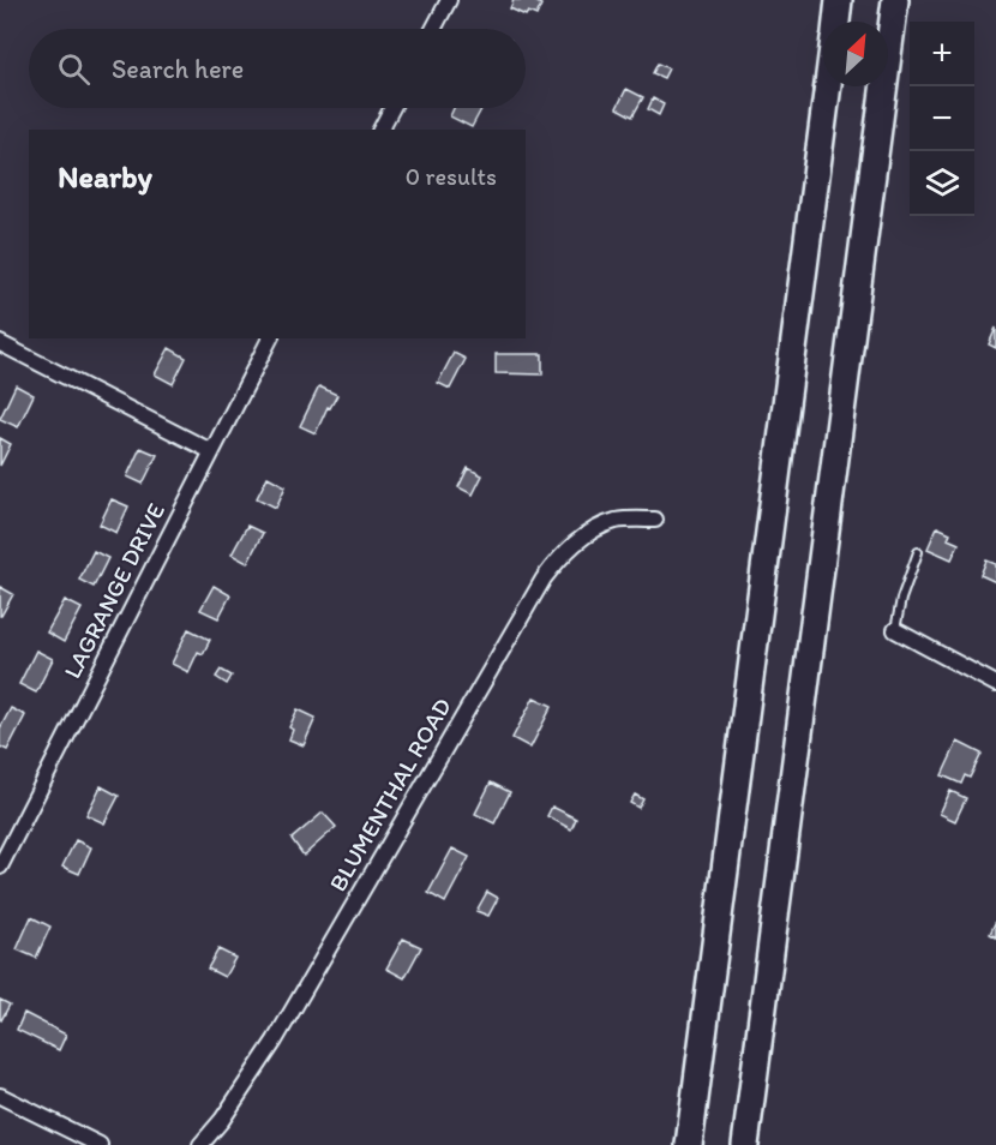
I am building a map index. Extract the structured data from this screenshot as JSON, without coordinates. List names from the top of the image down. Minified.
{"streets":{"street":["LAGRANGE DRIVE","BLUMENTHAL ROAD"]},"north":"top right","page":{"map_buttons":["+","−"],"search":"Search here","heading":["Nearby","0 results"]}}
